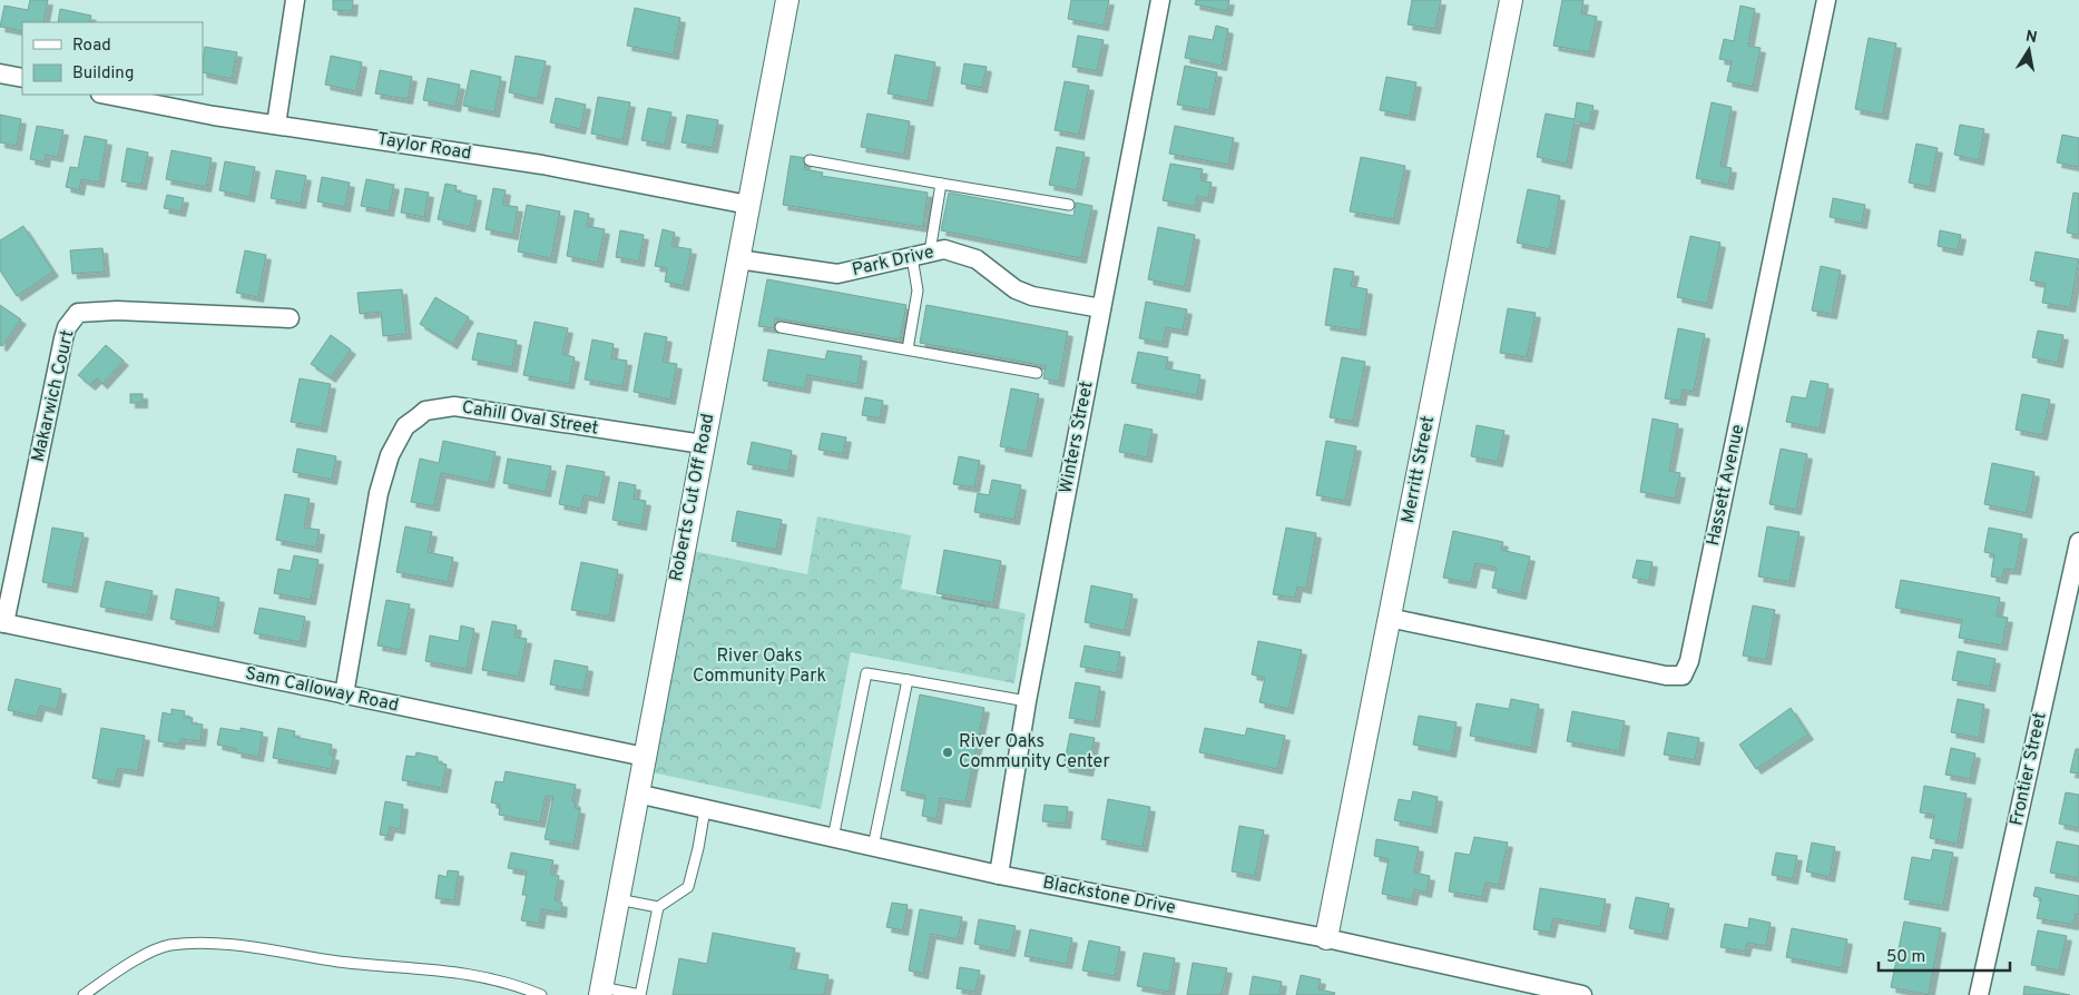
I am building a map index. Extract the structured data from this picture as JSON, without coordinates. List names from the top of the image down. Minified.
{"streets":{"street":["Taylor Road","Park Drive","Makarwich Court","Cahill Oval Street","Winters Street","Merritt Street","Hassett Avenue","Roberts Cut Off Road","Sam Calloway Road","Frontier Street","Blackstone Drive"]},"crossings":[["Taylor Road","Roberts Cut Off Road"],["Park Drive","Winters Street"],["Park Drive","Roberts Cut Off Road"],["Makarwich Court","Sam Calloway Road"],["Cahill Oval Street","Roberts Cut Off Road"],["Cahill Oval Street","Sam Calloway Road"],["Winters Street","Blackstone Drive"],["Merritt Street","Hassett Avenue"],["Merritt Street","Blackstone Drive"],["Roberts Cut Off Road","Sam Calloway Road"],["Roberts Cut Off Road","Blackstone Drive"]],"parks":["River Oaks Community Park"],"places":["River Oaks Community Center"],"legend":["Road","Building"],"scale_bar":"50 m","north":"top"}
